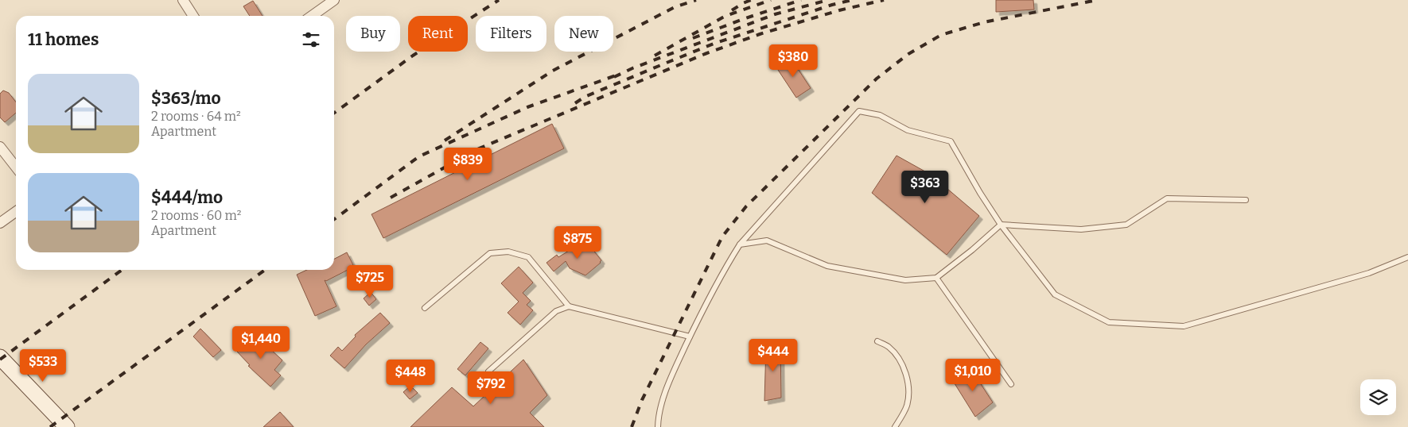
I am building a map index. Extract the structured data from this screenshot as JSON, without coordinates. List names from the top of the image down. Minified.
{"page":{"chip":["Buy","Rent","Filters","New"],"heading":"11 homes","price":["$380","$839","$363","$875","$725","$1,440","$444","$533","$1,010","$448","$792"],"list":[{"name":"$363/mo","note":"2 rooms · 64 m² · Apartment"},{"name":"$444/mo","note":"2 rooms · 60 m² · Apartment"}]}}
